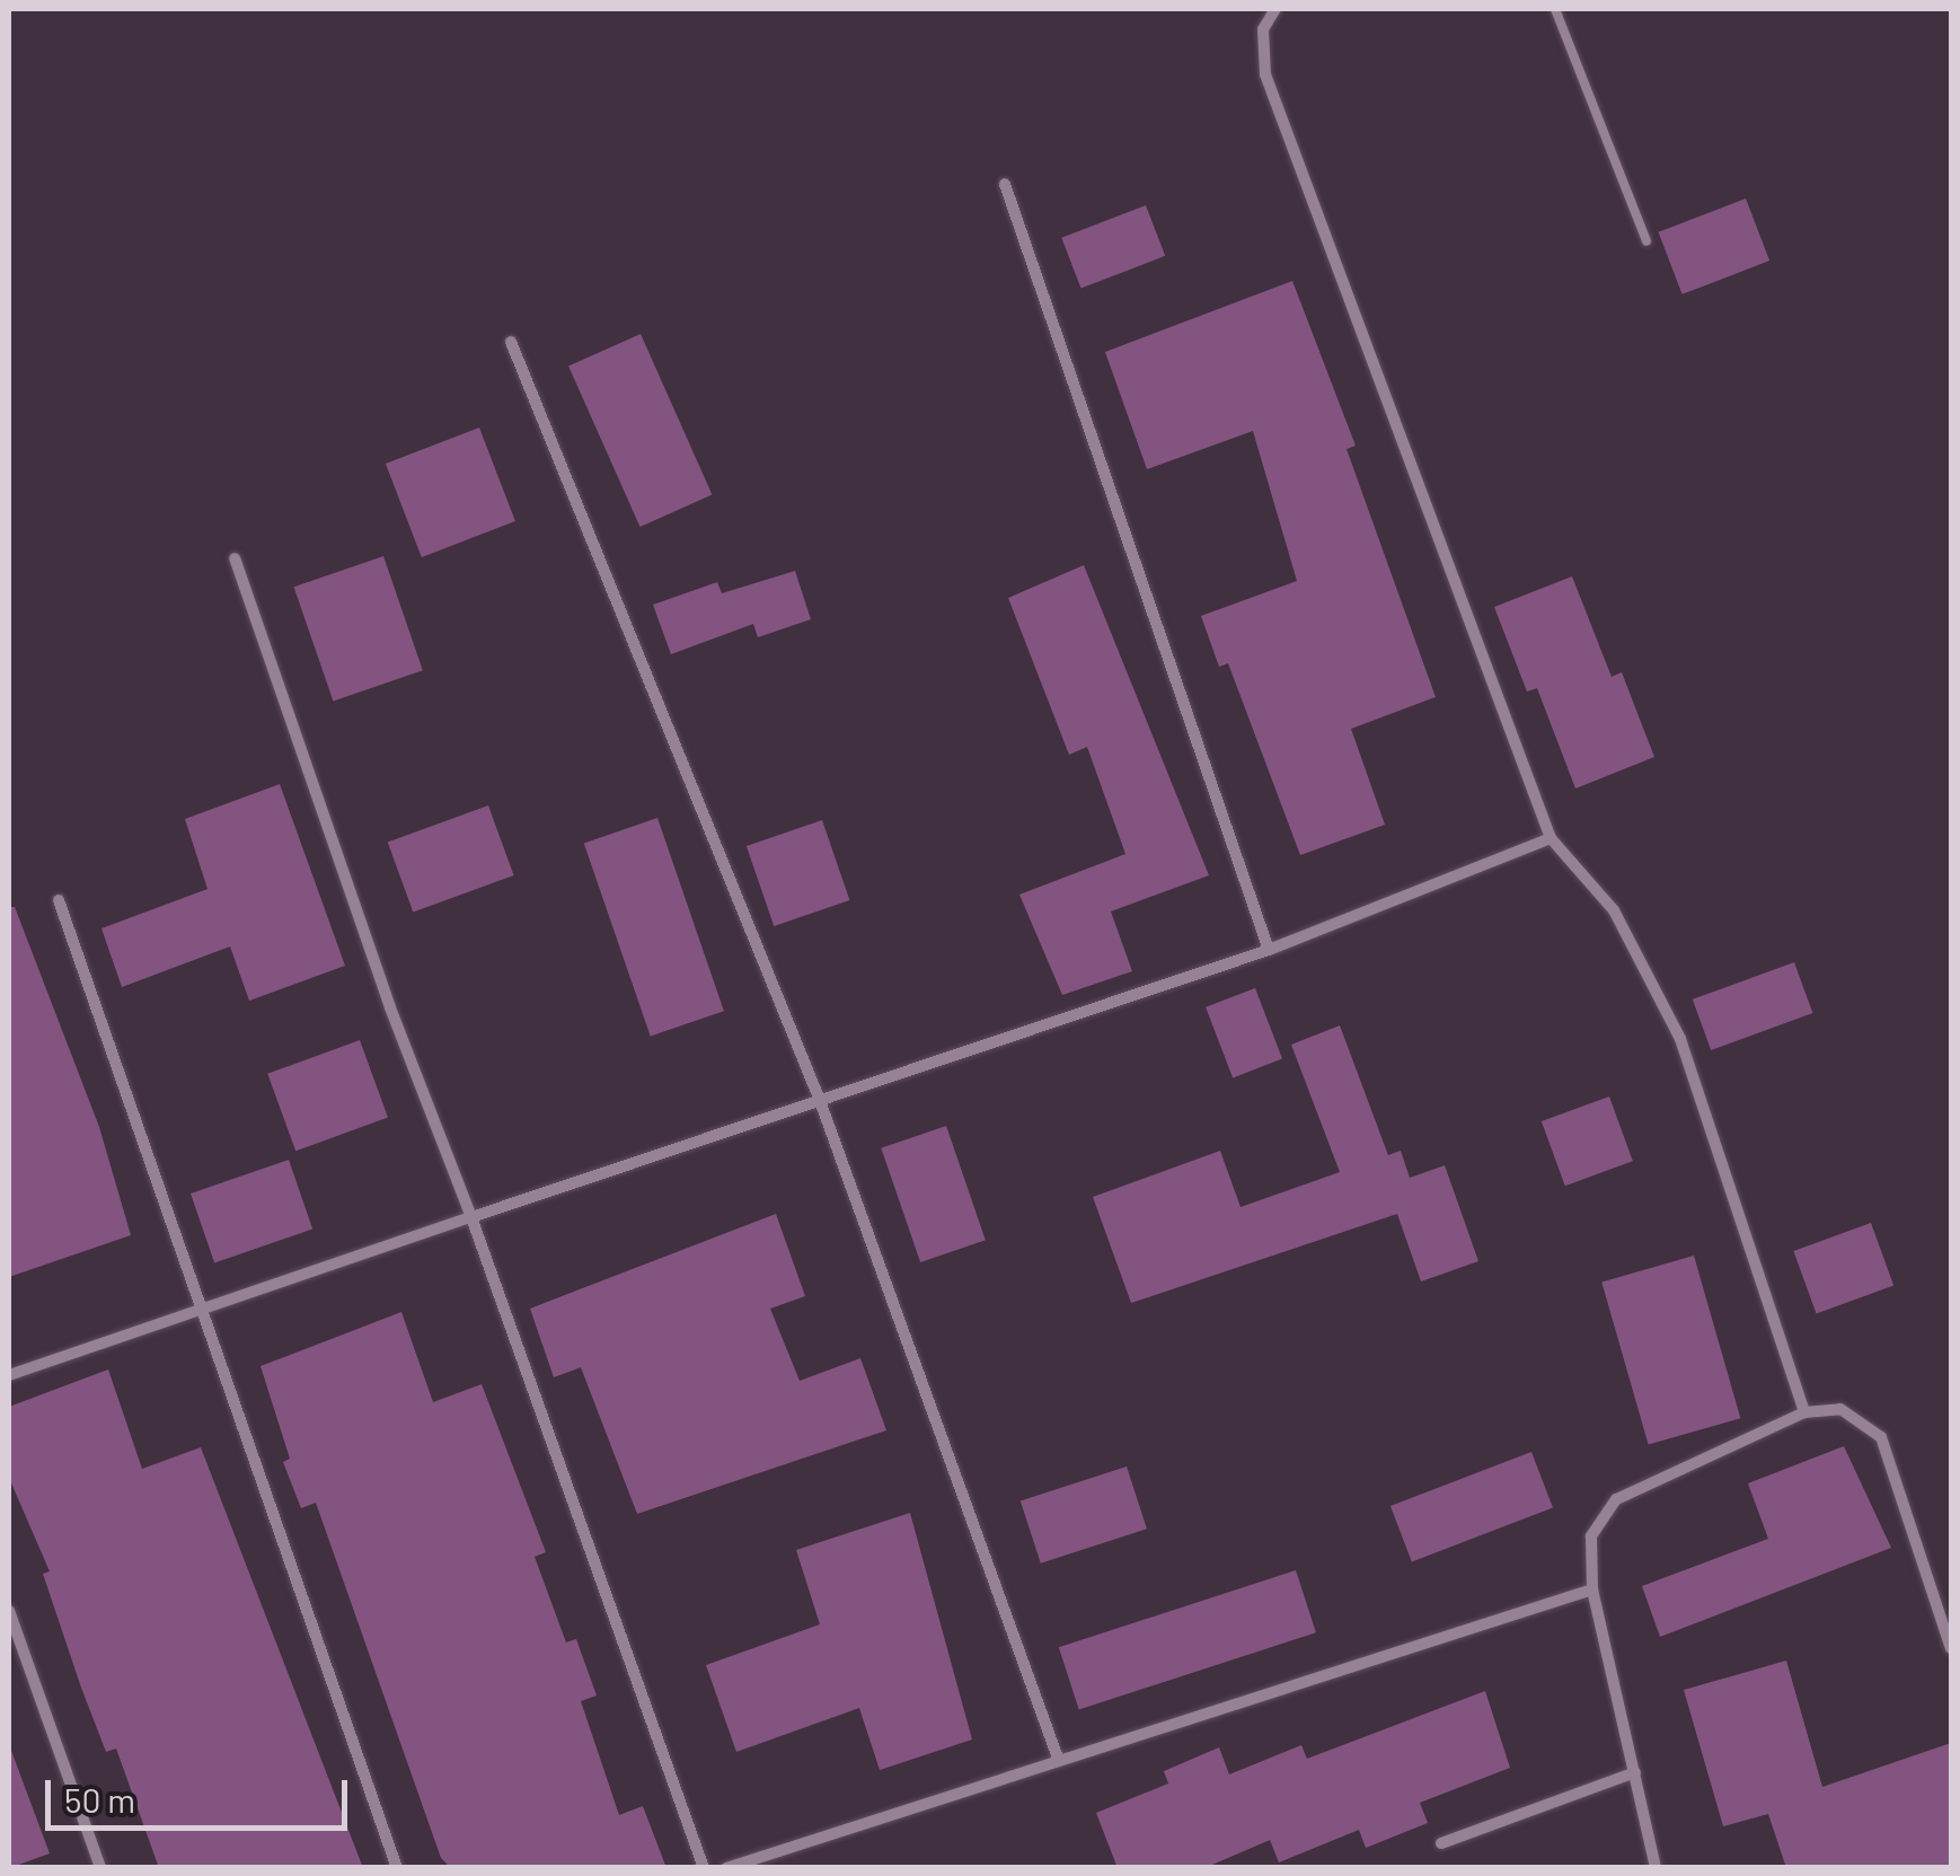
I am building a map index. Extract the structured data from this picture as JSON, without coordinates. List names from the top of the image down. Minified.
{"scale_bar":"50 m"}
